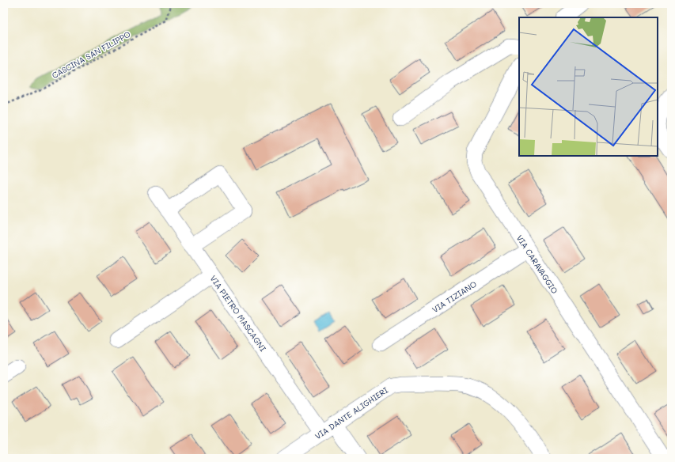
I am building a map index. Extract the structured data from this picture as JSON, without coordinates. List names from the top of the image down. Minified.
{"streets":{"street":["VIA CARAVAGGIO","VIA TIZIANO","VIA PIETRO MASCAGNI","VIA DANTE ALIGHIERI"],"path":["CASCINA SAN FILIPPO"]},"crossings":[["VIA CARAVAGGIO","VIA TIZIANO"],["VIA PIETRO MASCAGNI","VIA DANTE ALIGHIERI"]]}
